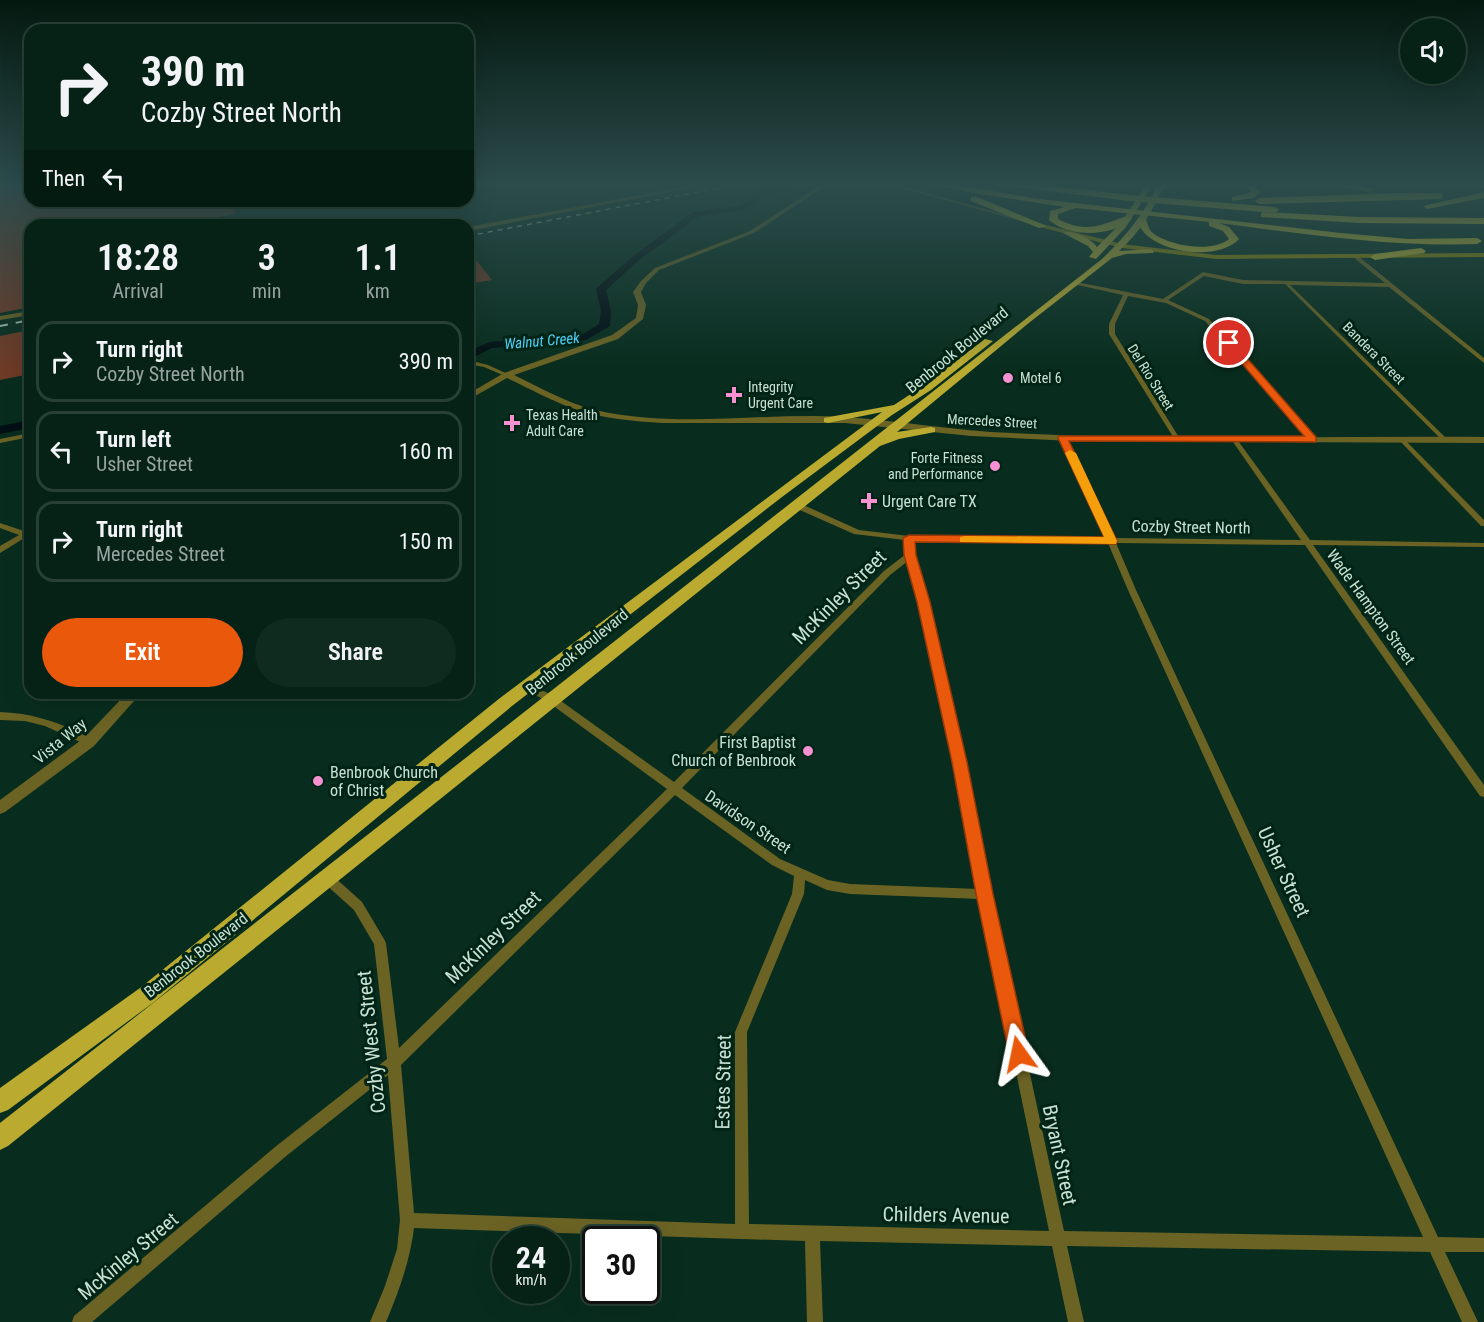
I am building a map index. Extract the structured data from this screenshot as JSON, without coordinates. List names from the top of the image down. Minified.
{"streets":{"highway":["Benbrook Boulevard"],"street":["Bandera Street","Del Rio Street","Mercedes Street","Cozby Street North","McKinley Street","Wade Hampton Street","Vista Way","Davidson Street","Usher Street","Cozby West Street","Estes Street","Bryant Street","Childers Avenue"]},"crossings":[["Benbrook Boulevard","Mercedes Street"],["Benbrook Boulevard","Cozby Street North"],["Benbrook Boulevard","Davidson Street"],["Benbrook Boulevard","Cozby West Street"],["Bandera Street","Mercedes Street"],["Del Rio Street","Mercedes Street"],["Mercedes Street","Wade Hampton Street"],["Mercedes Street","Usher Street"],["Cozby Street North","Wade Hampton Street"],["Cozby Street North","Usher Street"],["Cozby Street North","Bryant Street"],["McKinley Street","Davidson Street"],["McKinley Street","Cozby West Street"],["McKinley Street","Bryant Street"],["Davidson Street","Estes Street"],["Davidson Street","Bryant Street"],["Usher Street","Childers Avenue"],["Cozby West Street","Childers Avenue"],["Estes Street","Childers Avenue"],["Bryant Street","Childers Avenue"]],"water":["Walnut Creek"],"places":{"other":["Motel 6","Forte Fitness and Performance","First Baptist Church of Benbrook","Benbrook Church of Christ"],"health":["Integrity Urgent Care","Texas Health Adult Care","Urgent Care TX"]},"page":{"turn":["390 m","Cozby Street North"],"then":"Then","eta":["18:28","Arrival","3","min","1.1","km"],"list":[{"name":"Turn right","note":"Cozby Street North","value":"390 m"},{"name":"Turn left","note":"Usher Street","value":"160 m"},{"name":"Turn right","note":"Mercedes Street","value":"150 m"}],"buttons":["Exit","Share"],"speed":"24 km/h","limit":"30"}}
